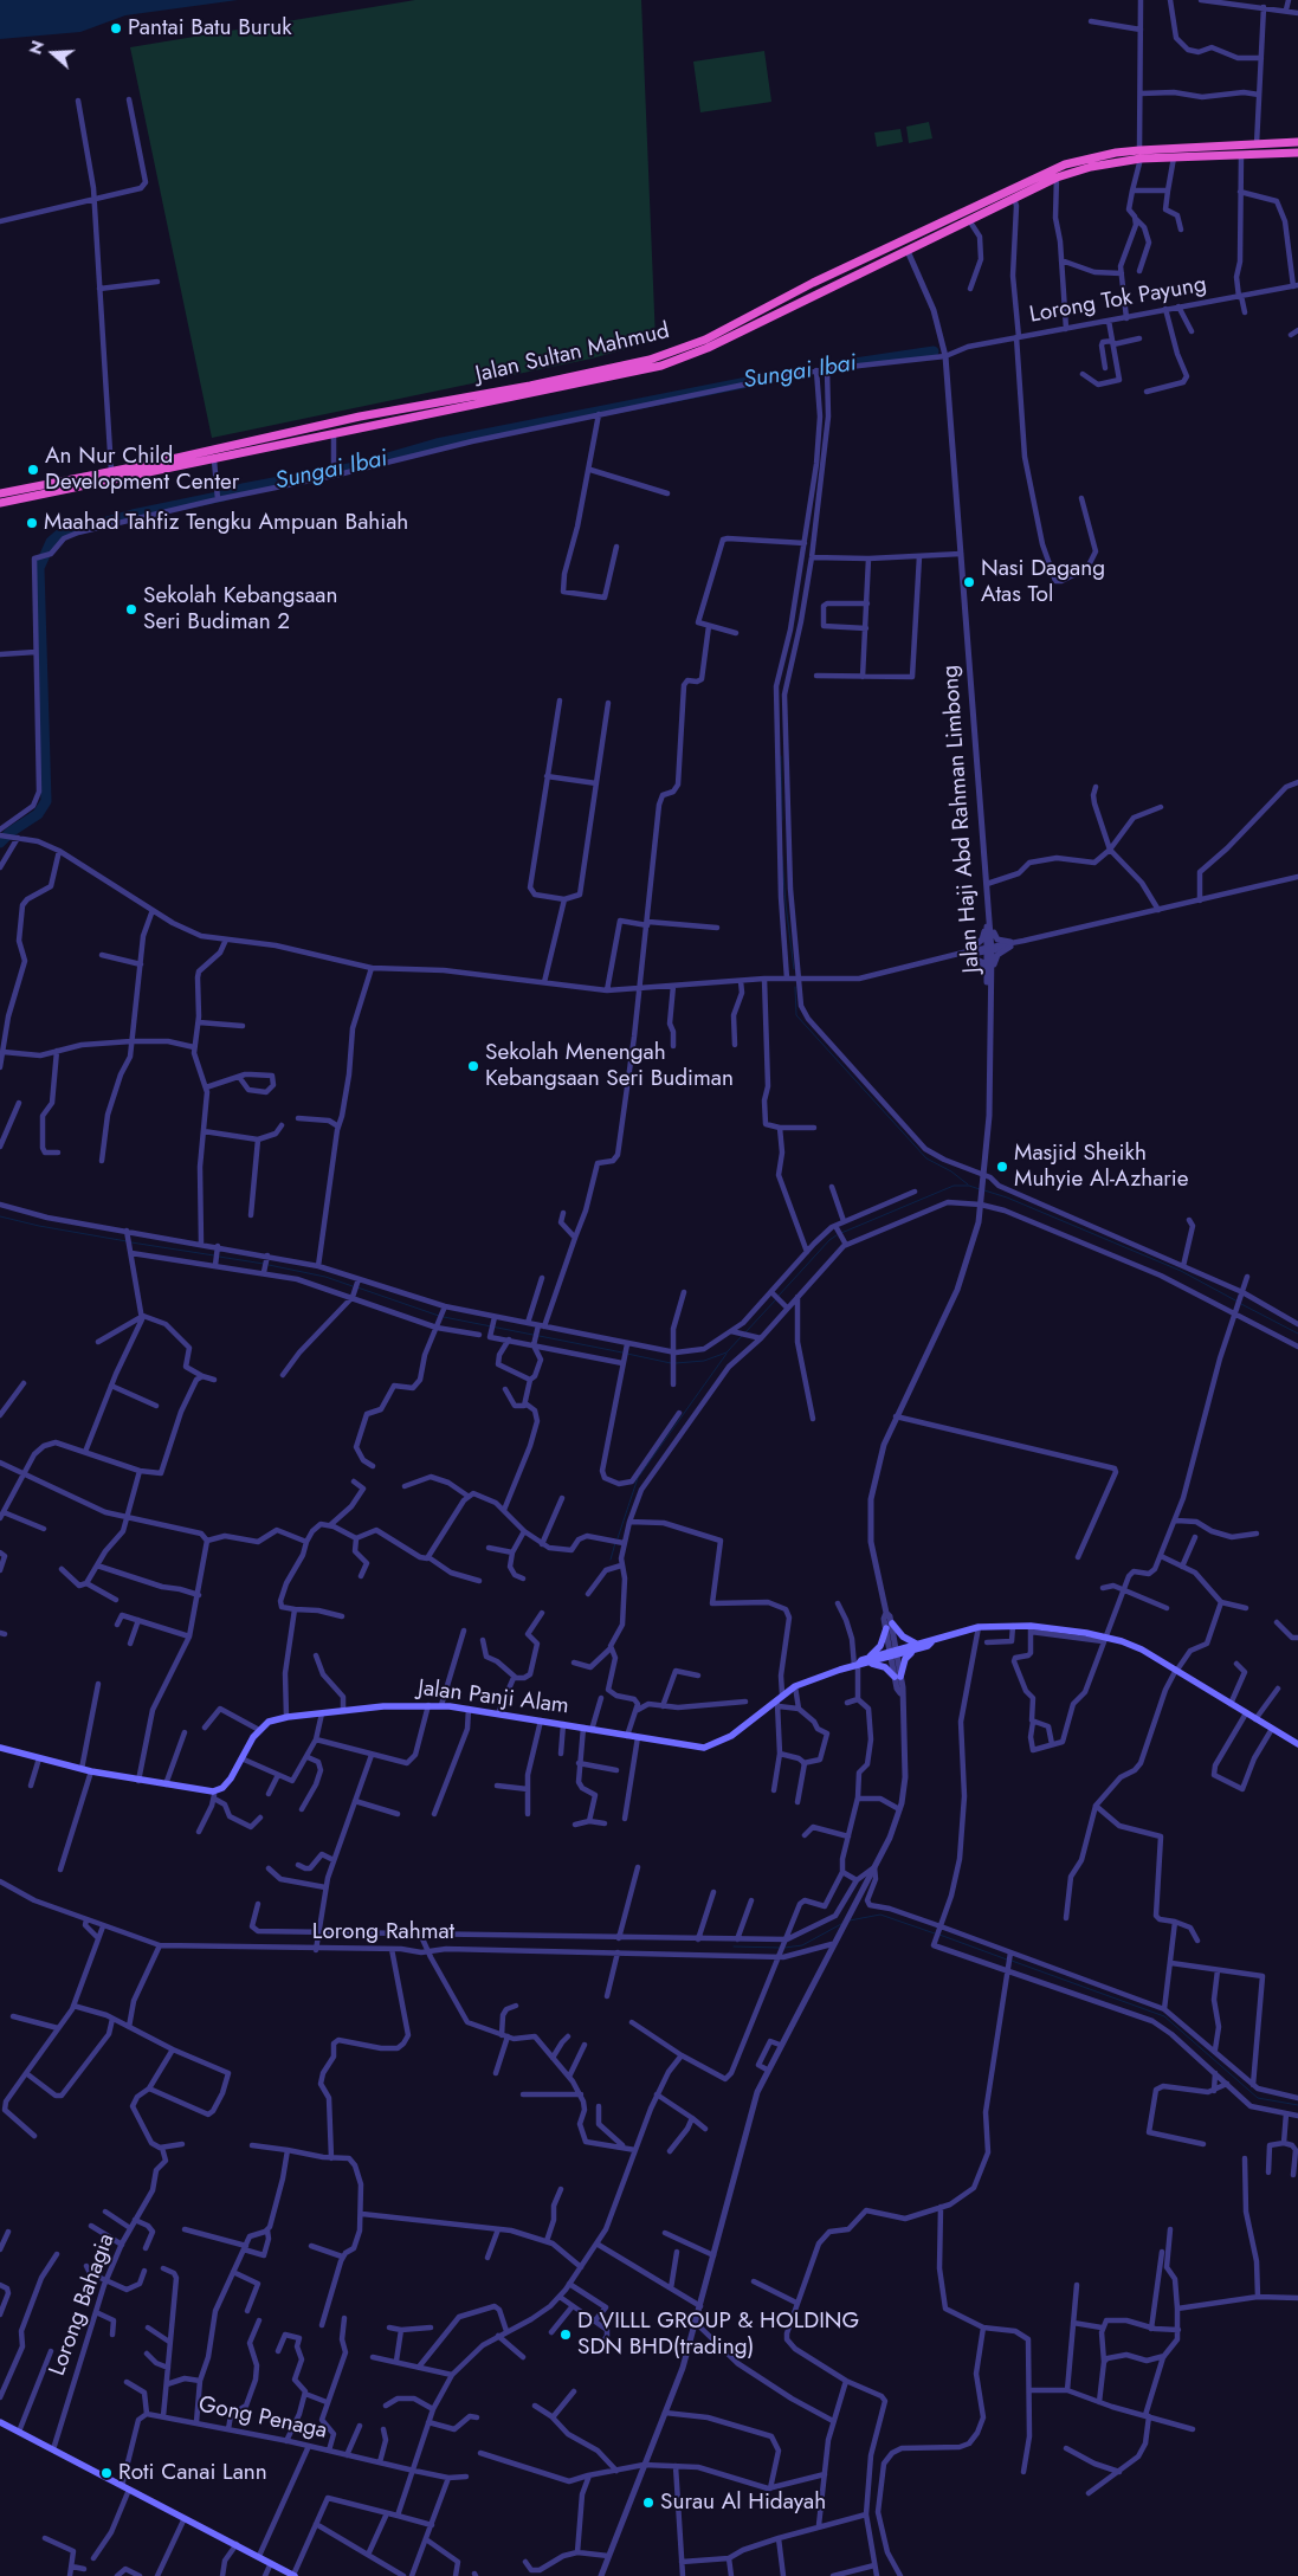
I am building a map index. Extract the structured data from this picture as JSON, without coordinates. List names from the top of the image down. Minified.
{"streets":{"highway":["Jalan Sultan Mahmud"],"main road":["Jalan Panji Alam"],"street":["Lorong Tok Payung","Jalan Haji Abd Rahman Limbong","Lorong Rahmat","Lorong Bahagia","Gong Penaga"]},"crossings":[["Lorong Tok Payung","Jalan Haji Abd Rahman Limbong"],["Jalan Sultan Mahmud","Jalan Haji Abd Rahman Limbong"],["Jalan Haji Abd Rahman Limbong","Jalan Panji Alam"],["Jalan Haji Abd Rahman Limbong","Lorong Rahmat"]],"water":["Sungai Ibai"],"places":["Pantai Batu Buruk","An Nur Child Development Center","Maahad Tahfiz Tengku Ampuan Bahiah","Nasi Dagang Atas Tol","Sekolah Kebangsaan Seri Budiman 2","Sekolah Menengah Kebangsaan Seri Budiman","Masjid Sheikh Muhyie Al-Azharie","D VILLL GROUP & HOLDING SDN BHD(trading)","Roti Canai Lann","Surau Al Hidayah"],"north":"left"}
